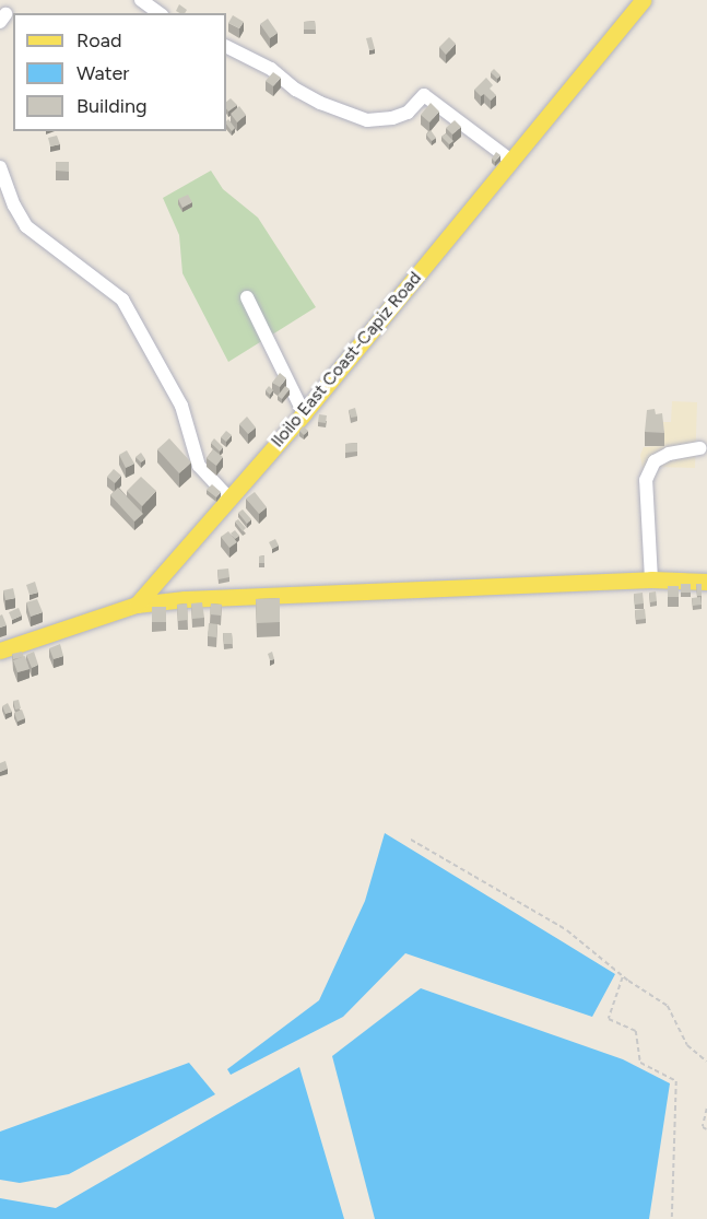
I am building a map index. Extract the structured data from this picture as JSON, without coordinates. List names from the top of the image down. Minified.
{"streets":{"main road":["Iloilo East Coast-Capiz Road"]},"legend":["Road","Water","Building"]}
